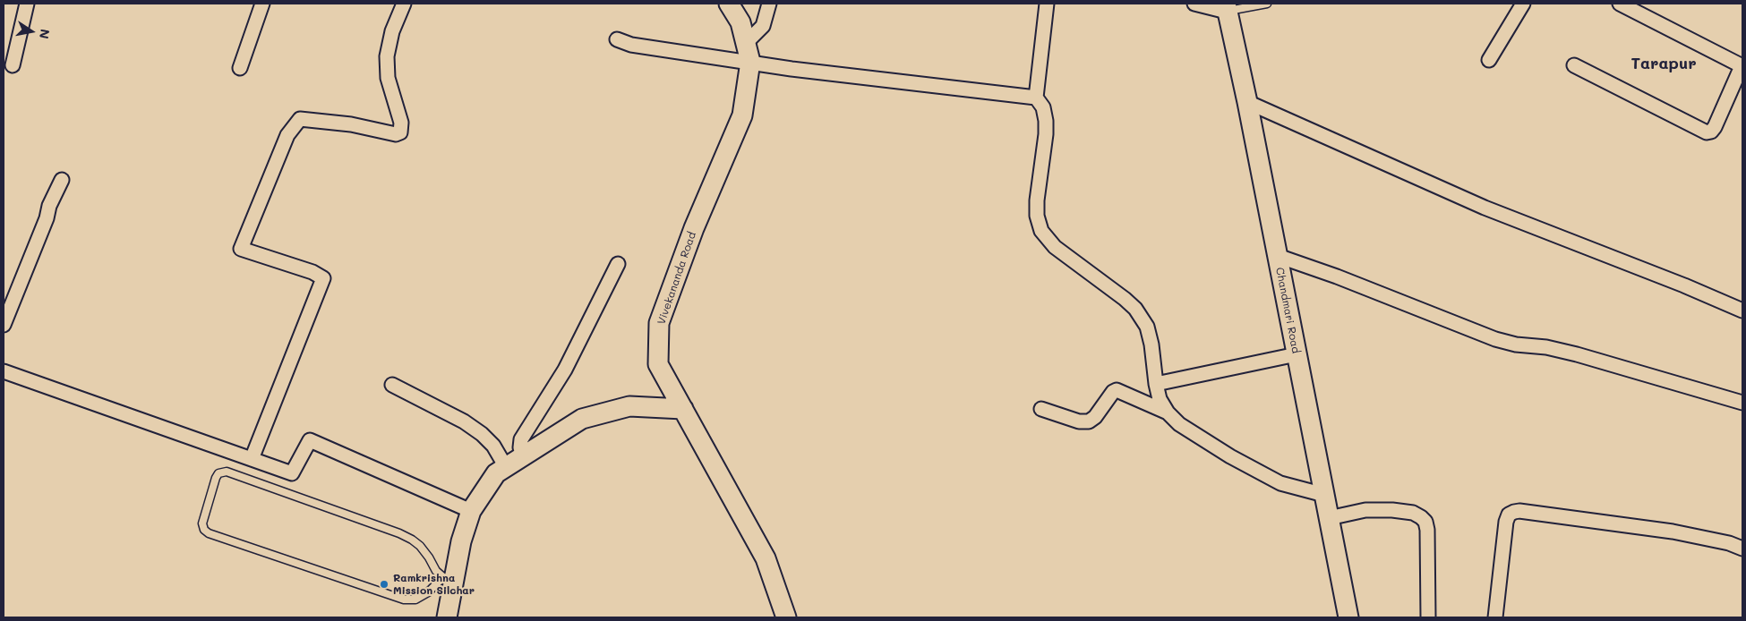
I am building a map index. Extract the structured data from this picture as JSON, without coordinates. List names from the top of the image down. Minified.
{"streets":{"street":["Vivekananda Road","Chandmari Road"]},"districts":["Tarapur"],"places":["Ramkrishna Mission Silchar"],"north":"right"}
